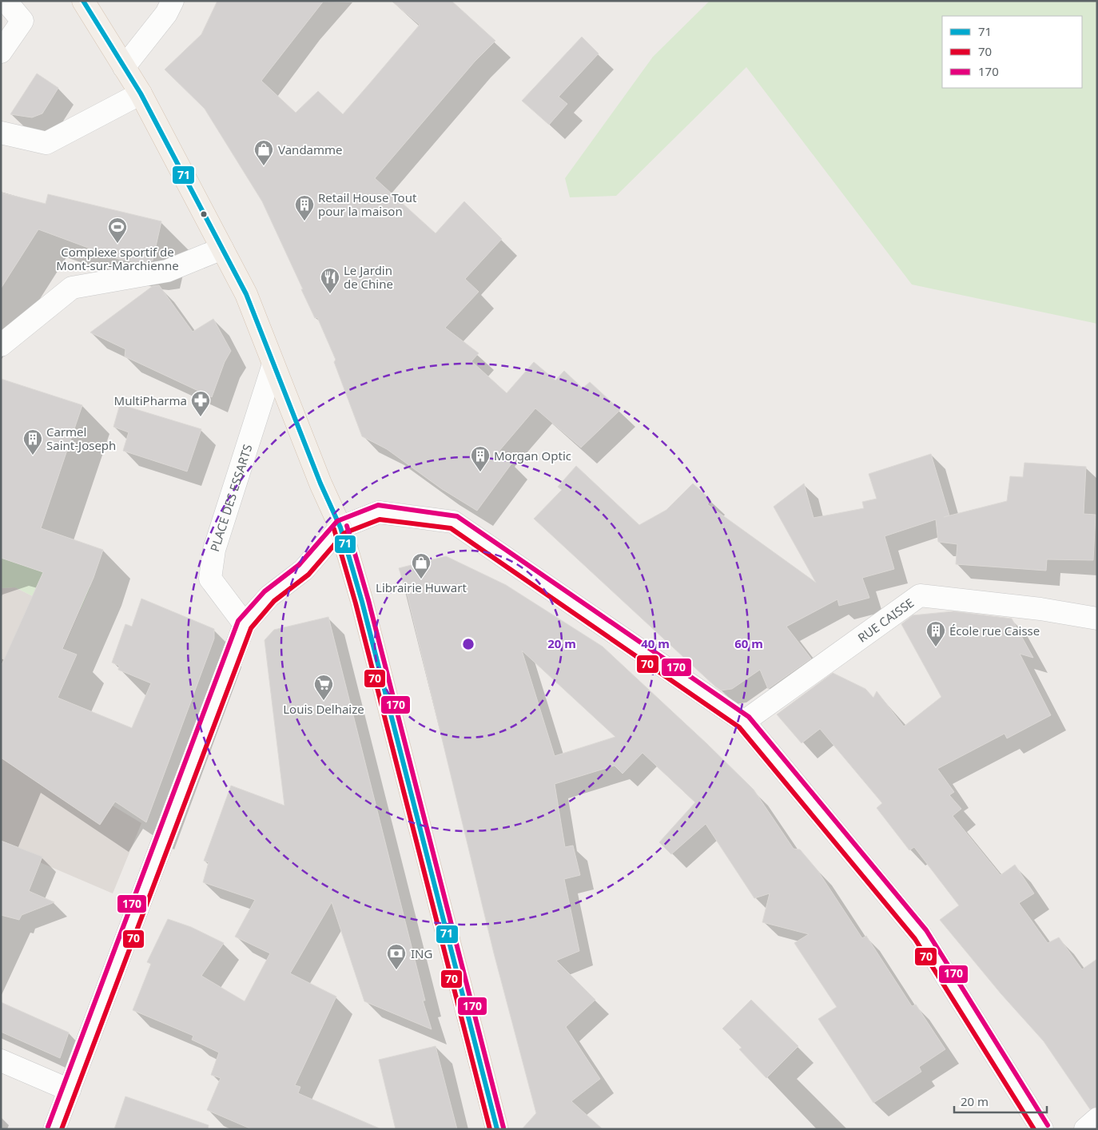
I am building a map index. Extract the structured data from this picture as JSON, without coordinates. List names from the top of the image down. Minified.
{"streets":{"street":["PLACE DES ESSARTS","RUE CAISSE"]},"places":{"shop":["Vandamme","Librairie Huwart"],"building":["Retail House Tout pour la maison","Carmel Saint-Joseph","Morgan Optic","École rue Caisse"],"sports":["Complexe sportif de Mont-sur-Marchienne"],"restaurant":["Le Jardin de Chine"],"pharmacy":["MultiPharma"],"supermarket":["Louis Delhaize"],"bank":["ING"]},"lines":["transit line 71","transit line 170","transit line 70"],"legend":["71","70","170"],"scale_bar":"20 m","rings":["20 m","40 m","60 m"]}
